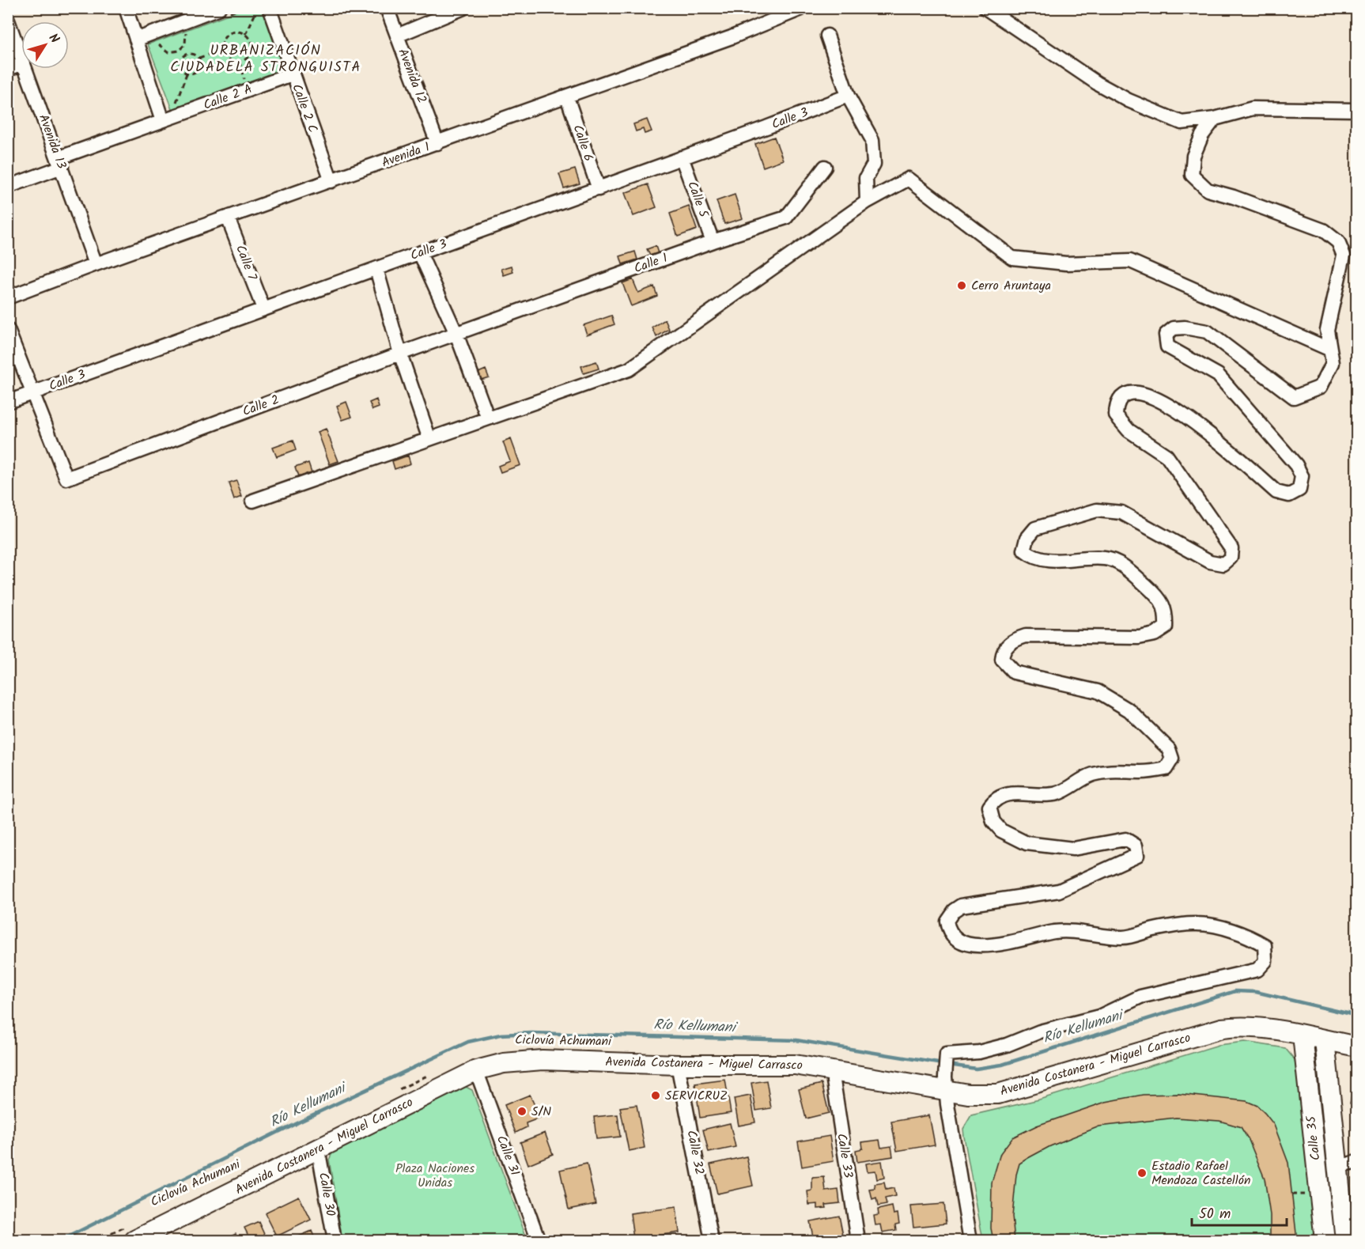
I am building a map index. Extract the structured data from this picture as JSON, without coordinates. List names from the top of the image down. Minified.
{"streets":{"street":["Avenida 12","Calle 2 A","Calle 2 C","Calle 3","Avenida 13","Calle 6","Avenida 1","Calle 5","Calle 7","Calle 1","Calle 2","Avenida Costanera - Miguel Carrasco","Calle 35","Calle 32","Calle 31","Calle 33","Calle 30"]},"crossings":[["Avenida 12","Avenida 1"],["Calle 2 A","Calle 2 C"],["Calle 2 A","Avenida 13"],["Calle 2 C","Avenida 1"],["Calle 3","Calle 6"],["Calle 3","Calle 5"],["Calle 3","Calle 7"],["Calle 3","Calle 2"],["Avenida 13","Avenida 1"],["Calle 6","Avenida 1"],["Avenida 1","Calle 7"],["Calle 5","Calle 1"],["Calle 1","Calle 2"],["Avenida Costanera - Miguel Carrasco","Calle 35"],["Avenida Costanera - Miguel Carrasco","Calle 32"],["Avenida Costanera - Miguel Carrasco","Calle 31"],["Avenida Costanera - Miguel Carrasco","Calle 33"],["Avenida Costanera - Miguel Carrasco","Calle 30"]],"districts":["URBANIZACIÓN CIUDADELA STRONGUISTA"],"water":["Río Kellumani"],"parks":["Plaza Naciones Unidas"],"places":["Cerro Aruntaya","SERVICRUZ","S/N","Estadio Rafael Mendoza Castellón"],"scale_bar":"50 m","north":"top right"}
